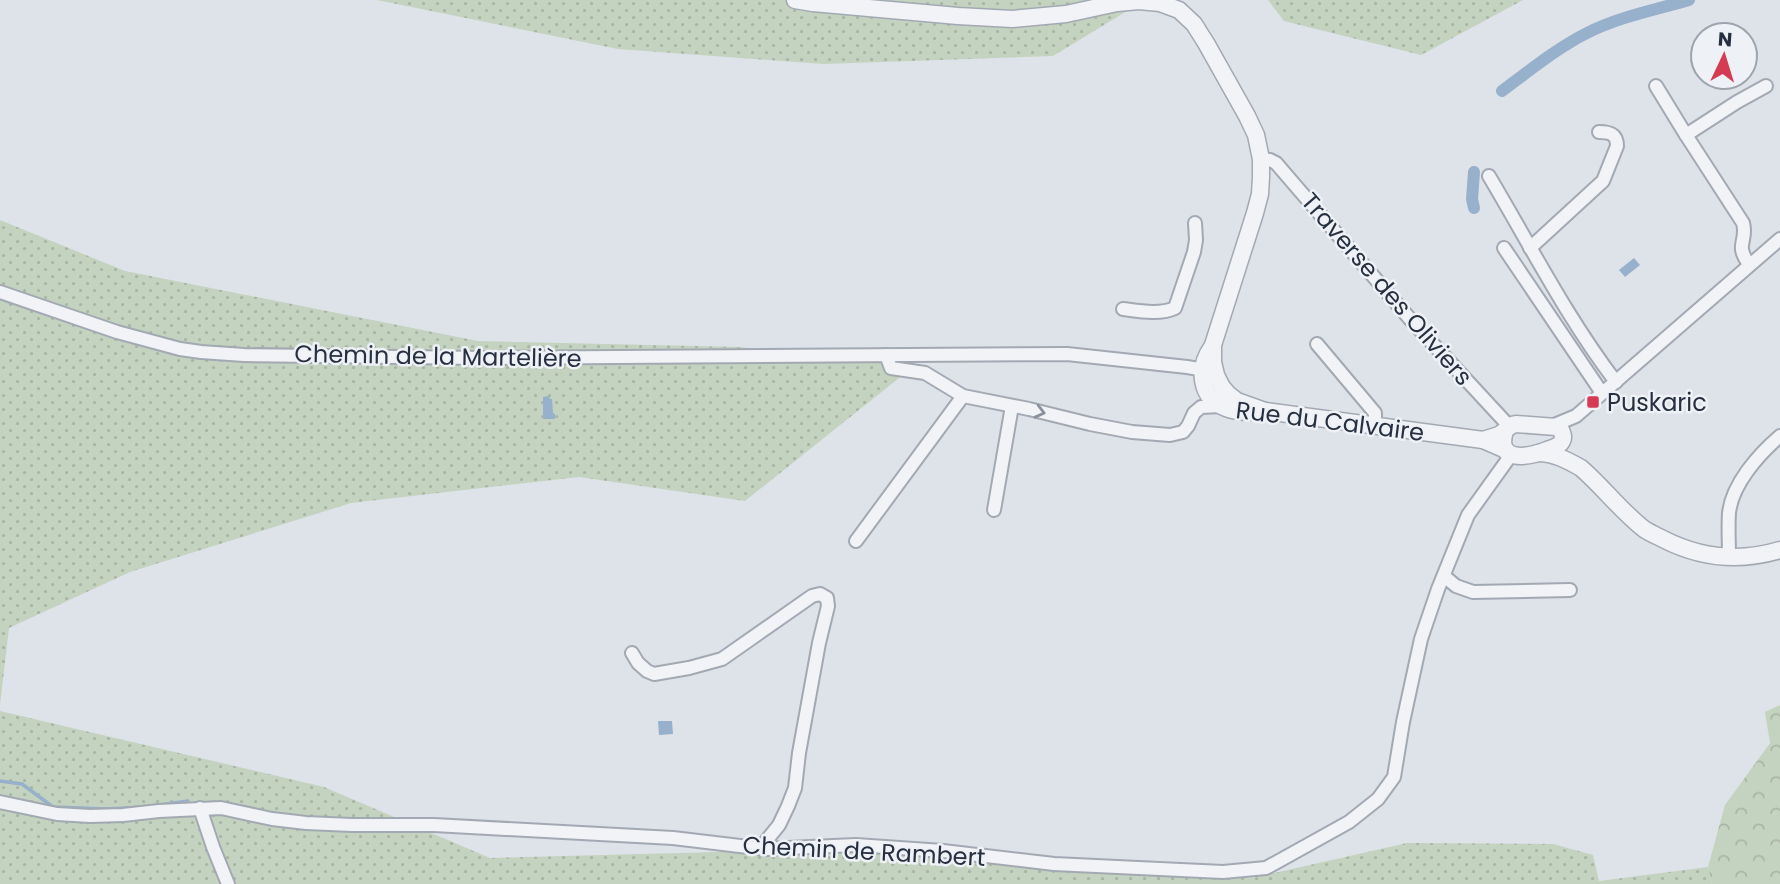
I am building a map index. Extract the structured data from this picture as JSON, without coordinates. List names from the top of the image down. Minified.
{"streets":{"street":["Traverse des Oliviers","Chemin de la Martelière","Rue du Calvaire","Chemin de Rambert"]},"crossings":[["Traverse des Oliviers","Rue du Calvaire"],["Chemin de la Martelière","Rue du Calvaire"],["Rue du Calvaire","Chemin de Rambert"]],"places":{"transit":["Puskaric"]},"north":"top"}
